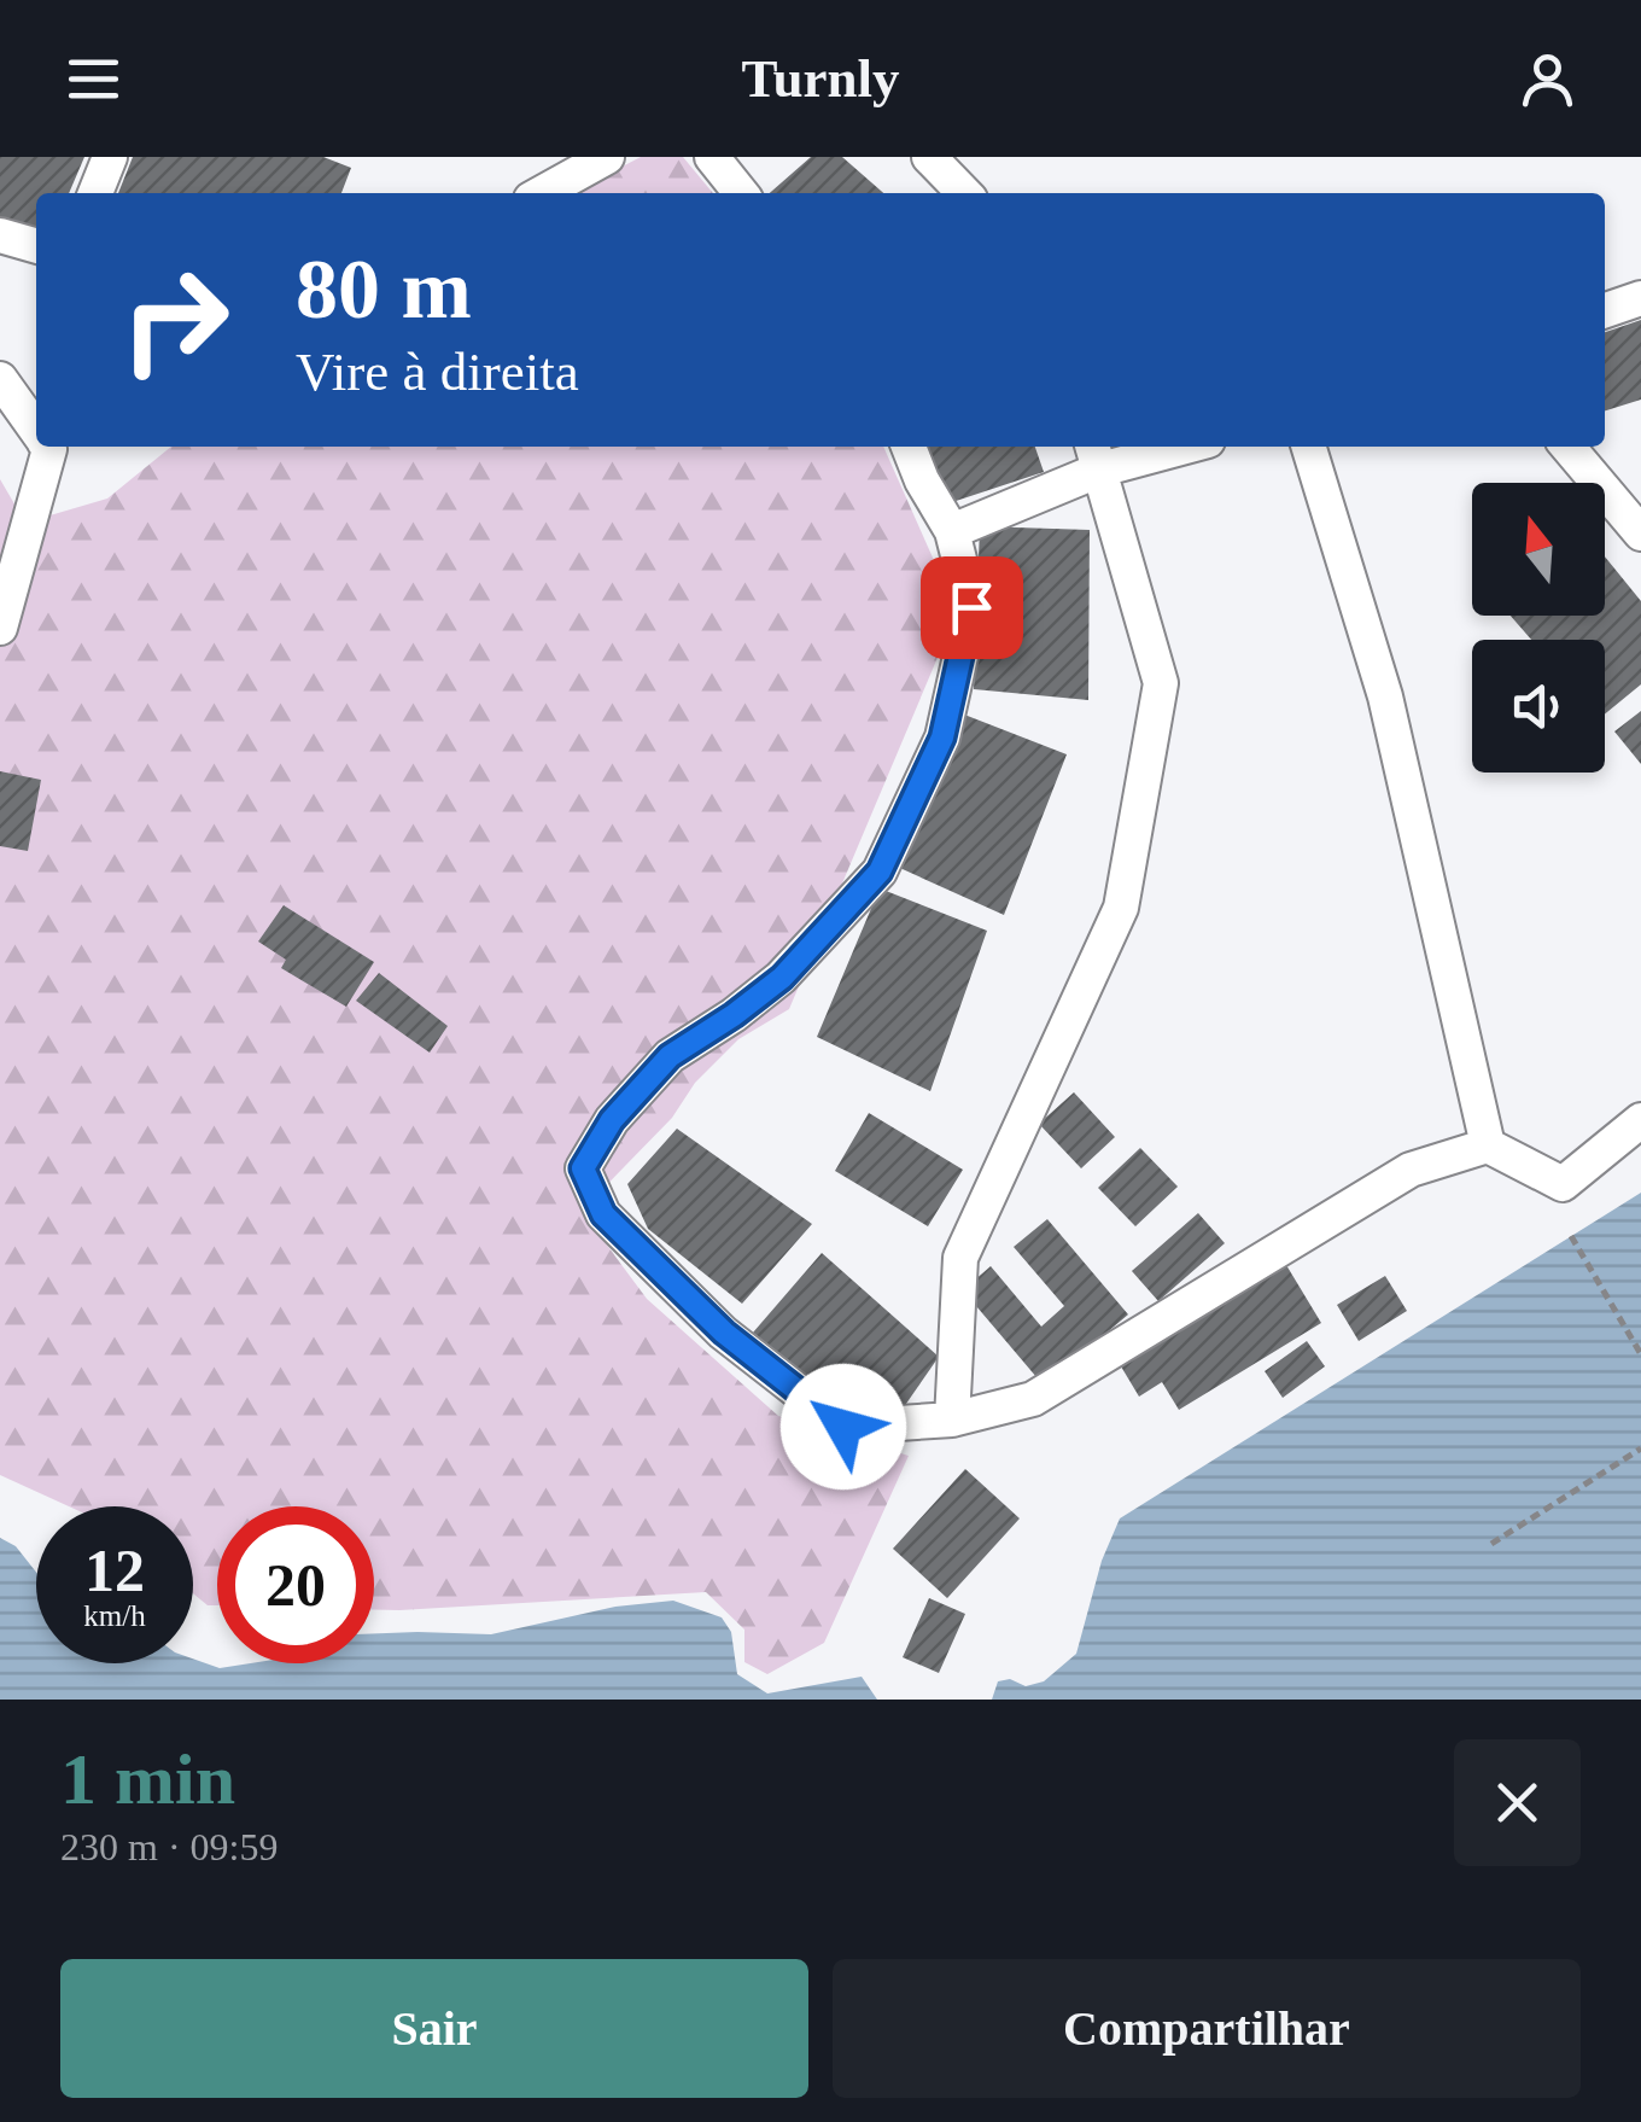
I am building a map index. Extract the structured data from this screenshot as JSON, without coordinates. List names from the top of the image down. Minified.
{"north":"top","page":{"header":"Turnly","turn":["80 m","Vire à direita"],"speed":"12 km/h","limit":"20","heading":["1 min","230 m · 09:59"],"buttons":["Sair","Compartilhar"]}}
